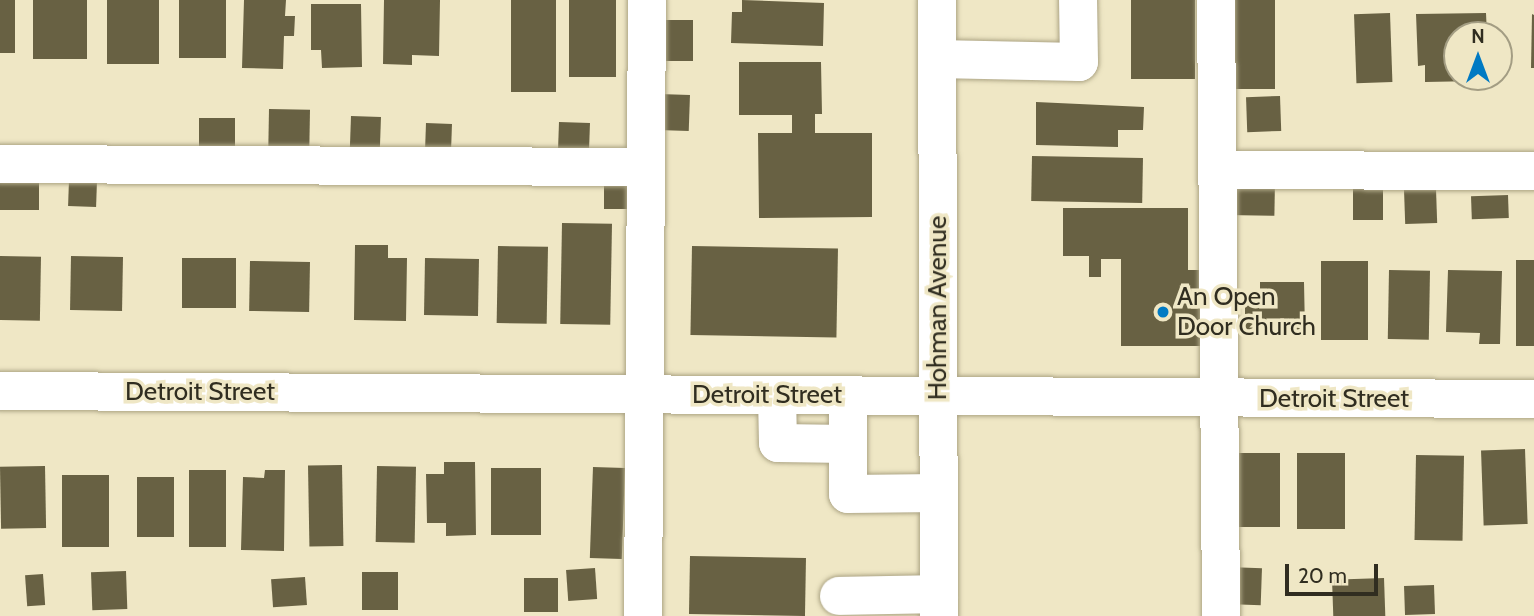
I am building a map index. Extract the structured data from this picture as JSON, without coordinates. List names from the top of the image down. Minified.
{"streets":{"street":["Hohman Avenue","Detroit Street"]},"crossings":[["Hohman Avenue","Detroit Street"]],"places":["An Open Door Church"],"scale_bar":"20 m","north":"top"}
